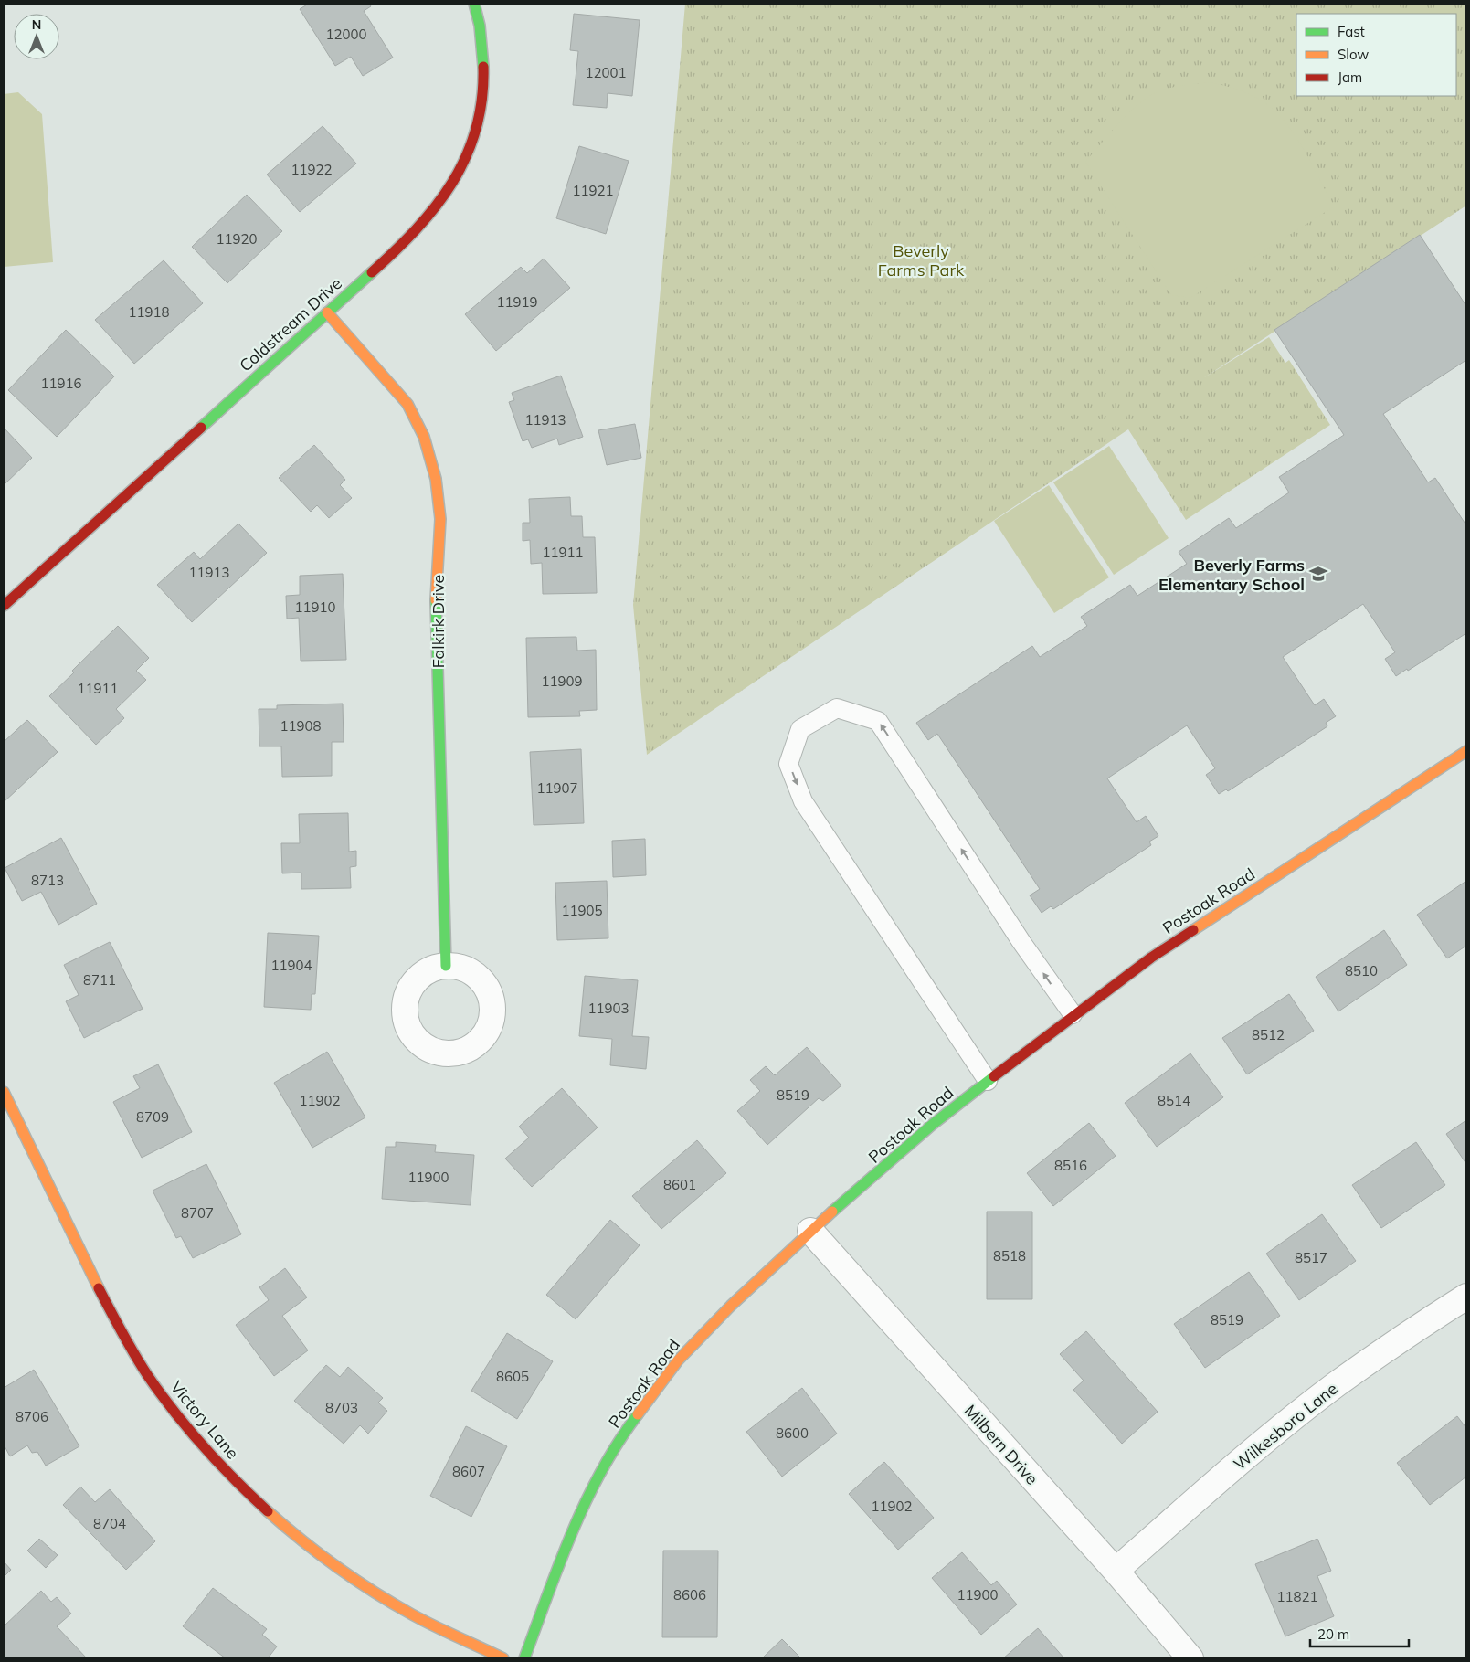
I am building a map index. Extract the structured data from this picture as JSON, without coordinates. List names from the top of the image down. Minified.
{"streets":{"street":["Coldstream Drive","Falkirk Drive","Postoak Road","Victory Lane","Wilkesboro Lane","Milbern Drive"]},"crossings":[["Coldstream Drive","Falkirk Drive"],["Postoak Road","Milbern Drive"],["Wilkesboro Lane","Milbern Drive"]],"parks":["Beverly Farms Park"],"places":{"school or university":["Beverly Farms Elementary School"]},"house_numbers":["12000","12001","11922","11921","11920","11919","11918","11916","11913","11911","11913","11910","11909","11911","11908","11907","8713","11905","11904","8510","8711","11903","8512","8519","11902","8514","8709","8516","11900","8601","8707","8518","8517","8519","8605","8703","8706","8600","8607","11902","8704","8606","11900","11821"],"legend":["Fast","Slow","Jam"],"scale_bar":"20 m","north":"top"}
